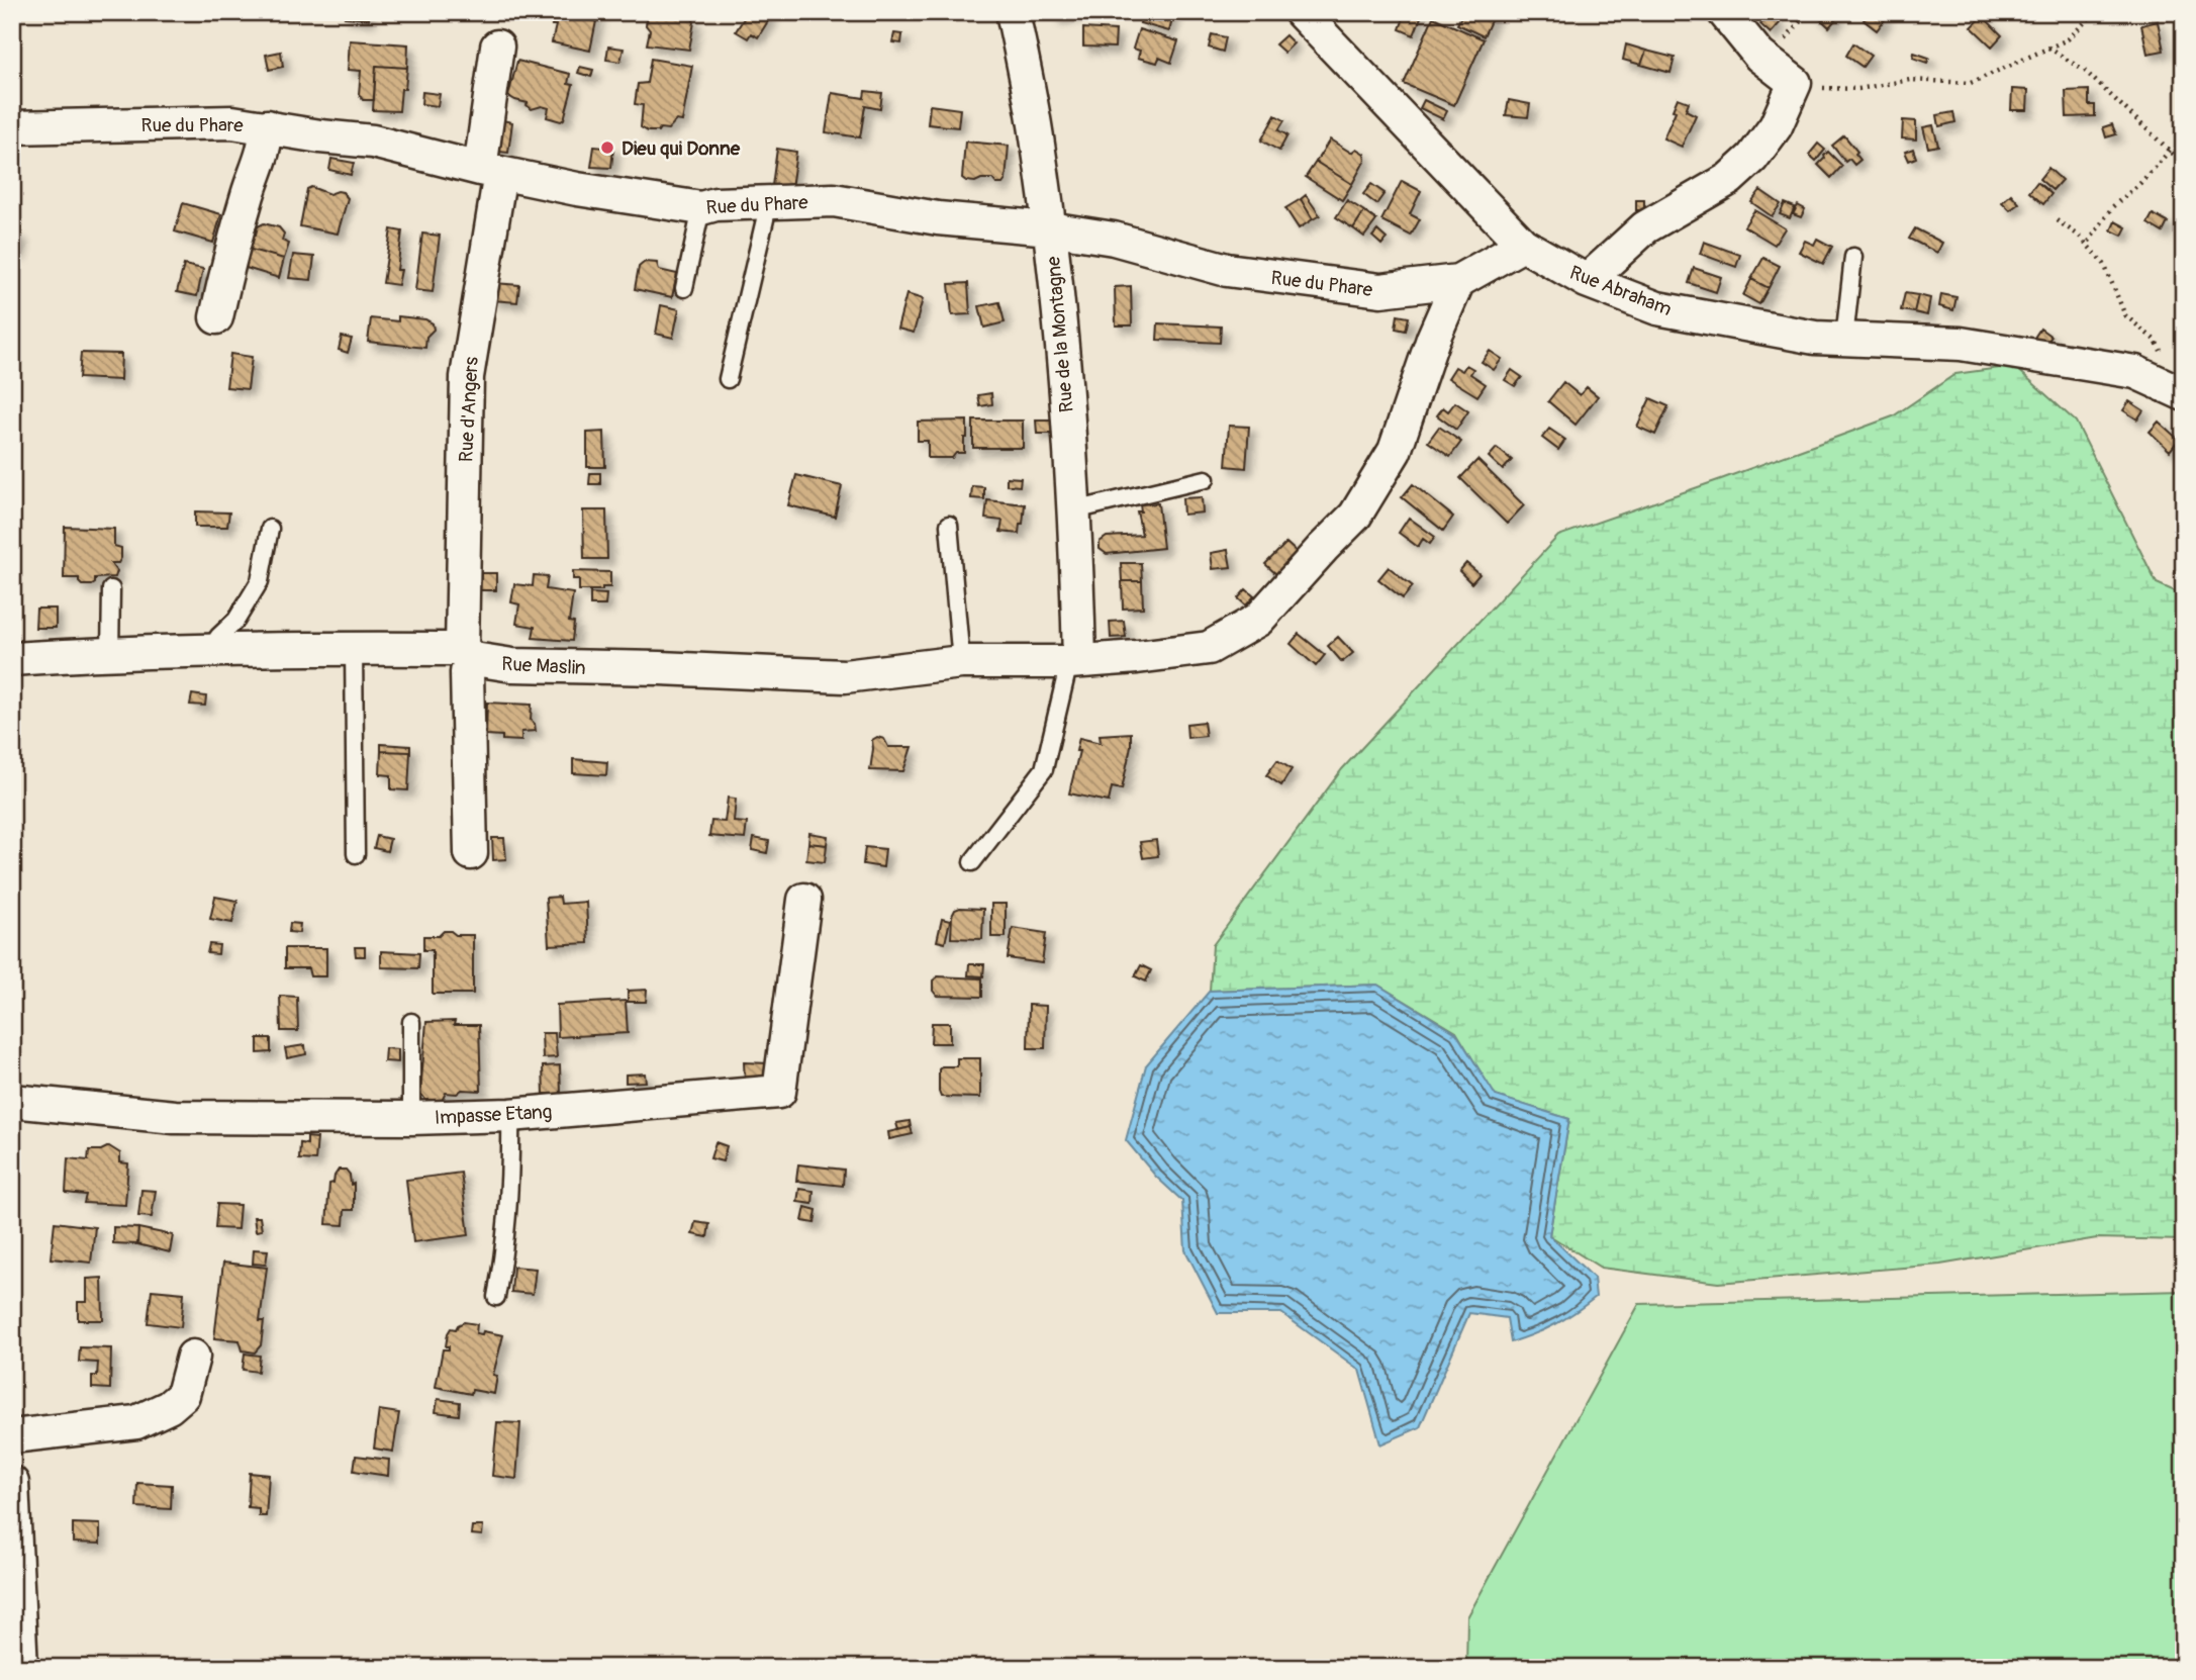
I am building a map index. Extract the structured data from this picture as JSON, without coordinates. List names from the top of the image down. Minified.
{"streets":{"street":["Rue du Phare","Rue Abraham","Rue de la Montagne","Rue d'Angers","Rue Maslin","Impasse Etang"]},"crossings":[["Rue du Phare","Rue de la Montagne"],["Rue du Phare","Rue d'Angers"],["Rue du Phare","Rue Maslin"],["Rue de la Montagne","Rue Maslin"],["Rue d'Angers","Rue Maslin"]],"places":["Dieu qui Donne"]}
